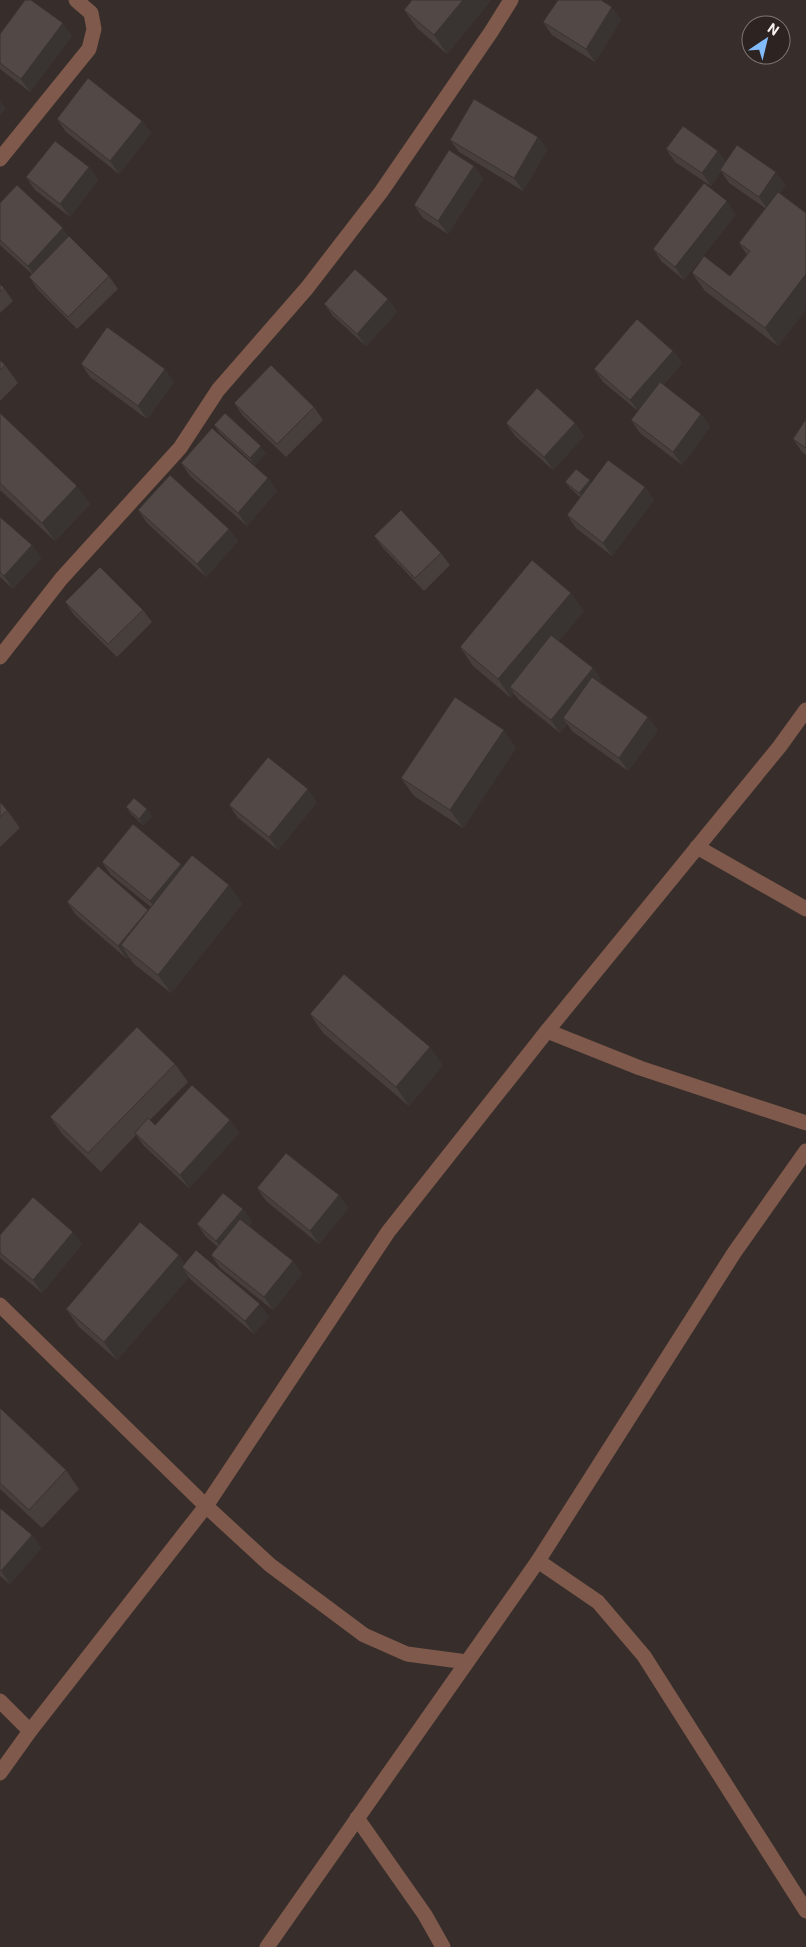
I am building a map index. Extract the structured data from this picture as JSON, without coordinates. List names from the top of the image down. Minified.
{"north":"top right"}
